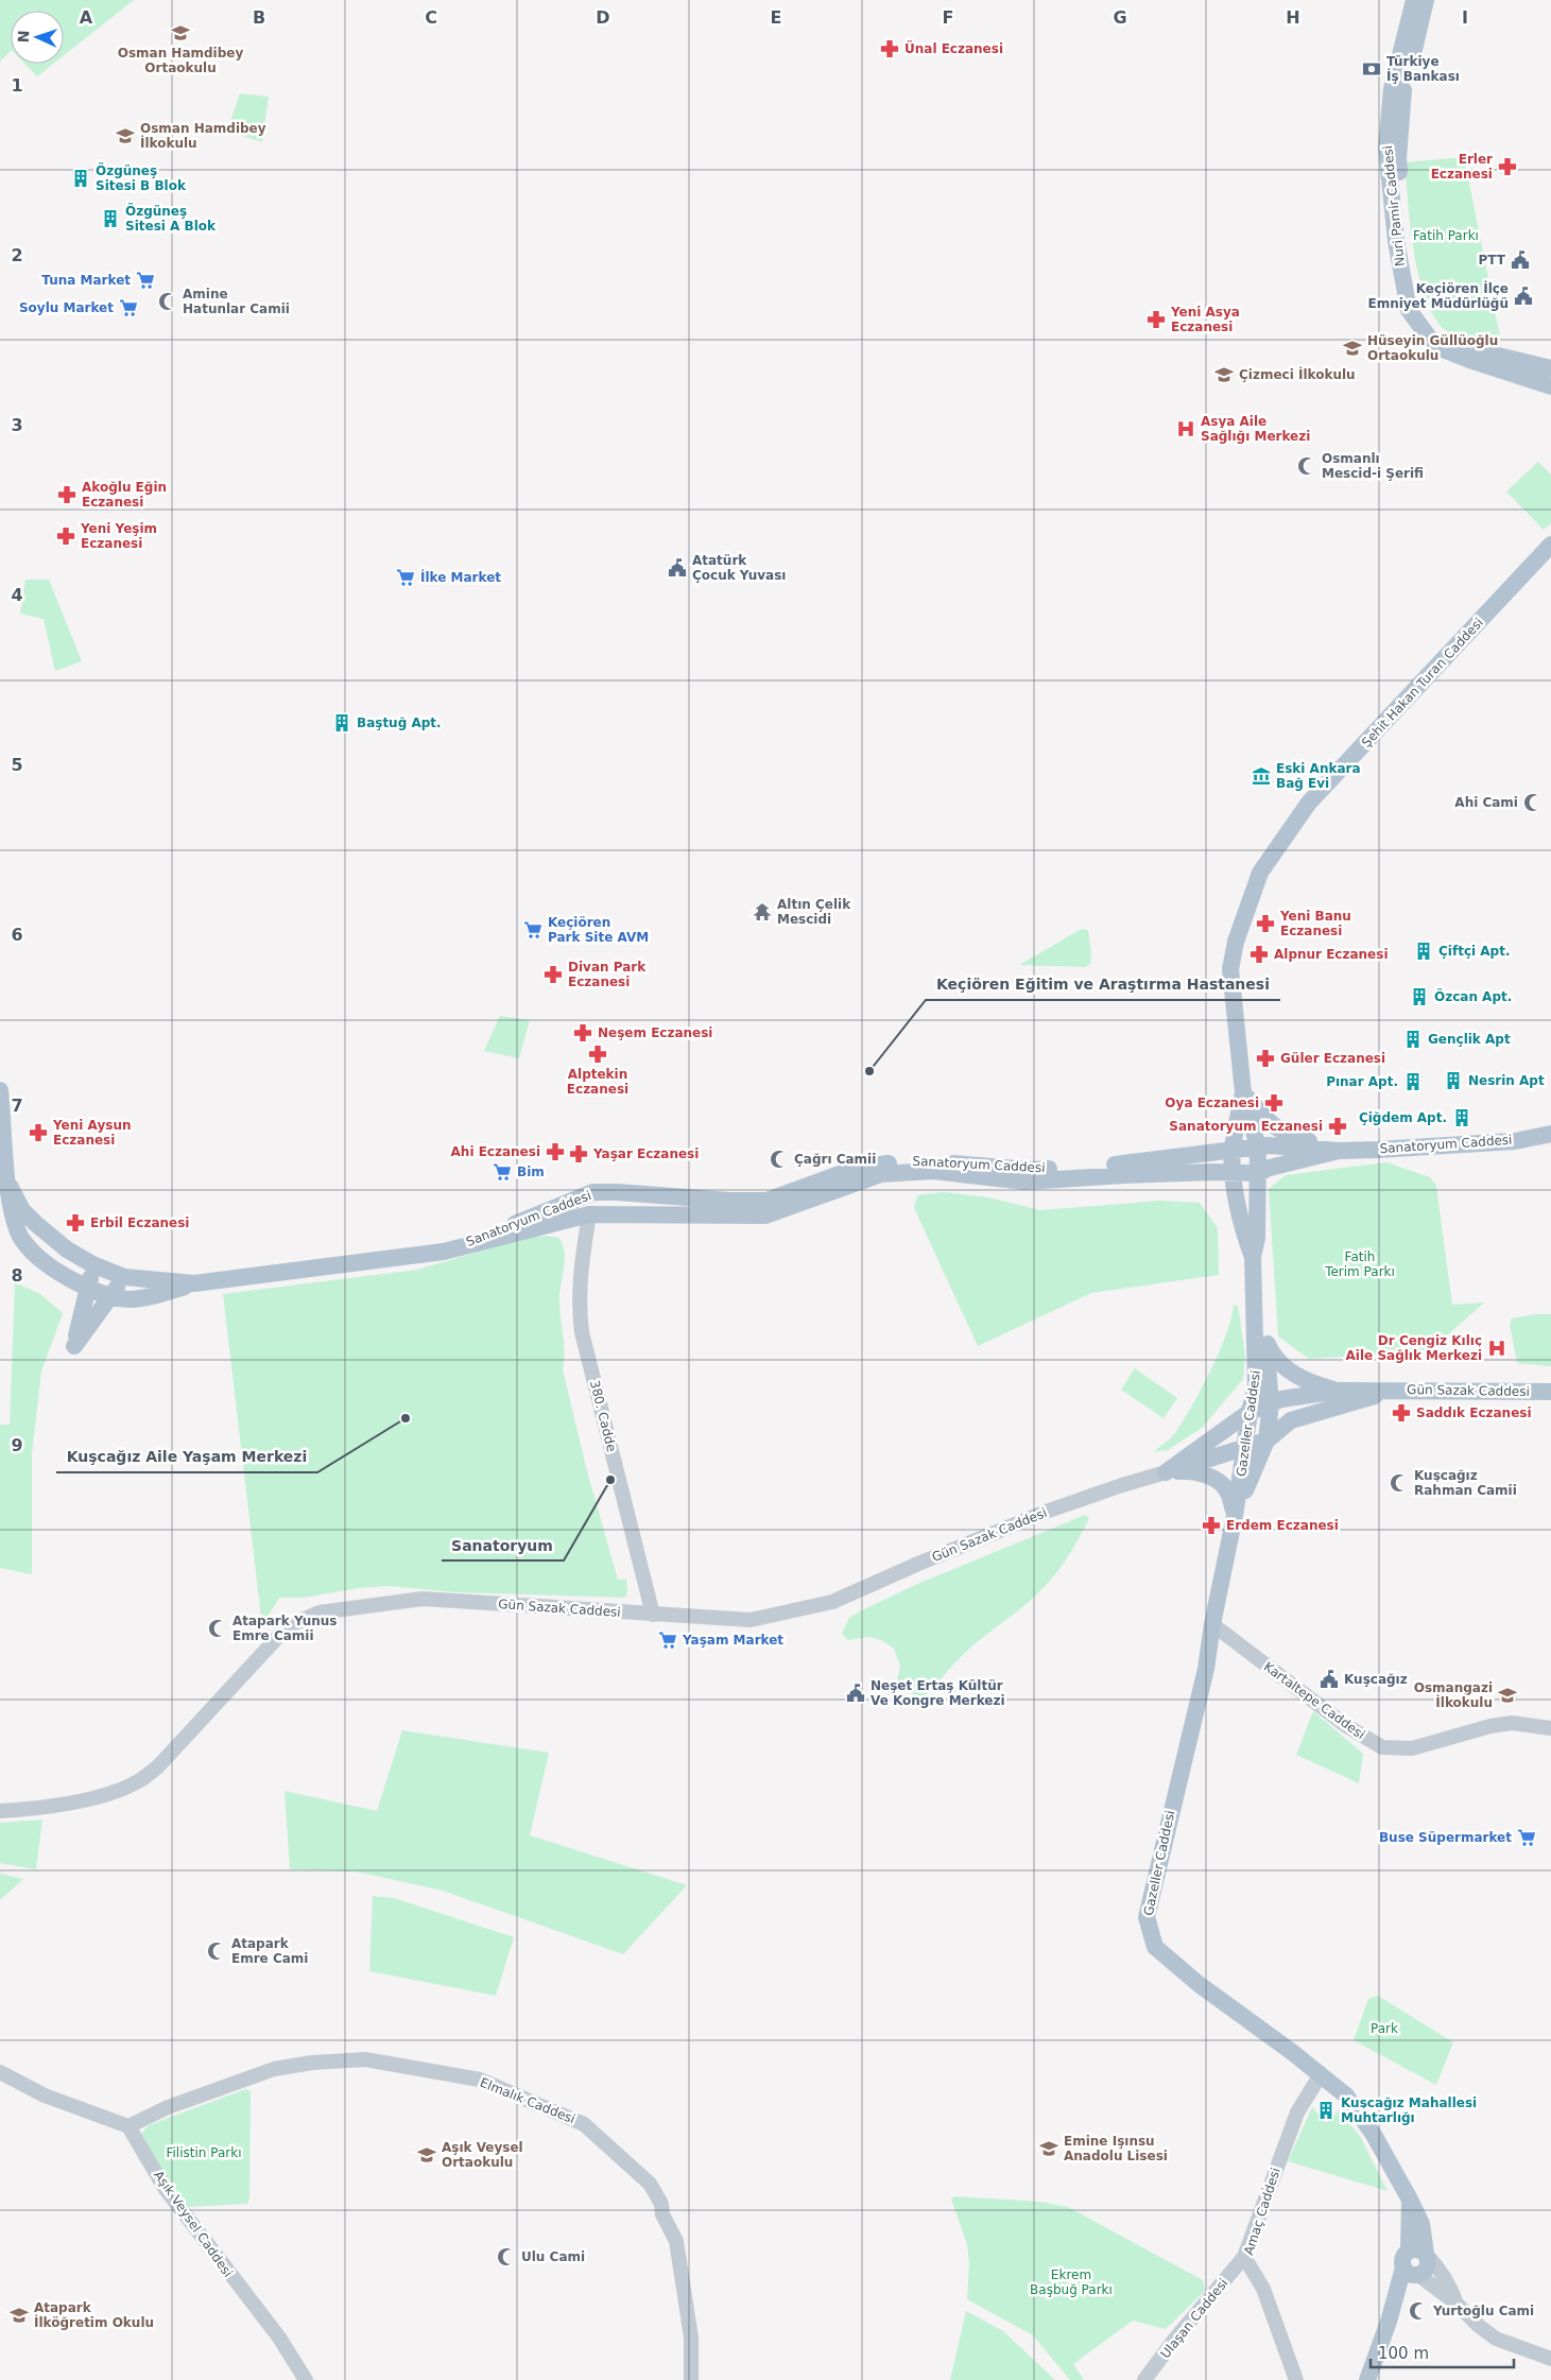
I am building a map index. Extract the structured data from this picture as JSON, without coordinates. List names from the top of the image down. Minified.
{"streets":{"main road":["Nuri Pamir Caddesi","Şehit Hakan Turan Caddesi","Sanatoryum Caddesi","Gün Sazak Caddesi","Gazeller Caddesi"],"street":["380. Cadde","Kartaltepe Caddesi","Elmalık Caddesi","Amaç Caddesi","Aşık Veysel Caddesi","Ulaşan Caddesi"]},"crossings":[["Sanatoryum Caddesi","380. Cadde"],["Gün Sazak Caddesi","380. Cadde"],["Gün Sazak Caddesi","Gazeller Caddesi"],["Gazeller Caddesi","Kartaltepe Caddesi"],["Gazeller Caddesi","Amaç Caddesi"],["Elmalık Caddesi","Aşık Veysel Caddesi"],["Amaç Caddesi","Ulaşan Caddesi"]],"parks":["Fatih Parkı","Fatih Terim Parkı","Park","Filistin Parkı","Ekrem Başbuğ Parkı"],"places":{"school or university":["Osman Hamdibey Ortaokulu","Osman Hamdibey İlkokulu","Hüseyin Güllüoğlu Ortaokulu","Çizmeci İlkokulu","Osmangazi İlkokulu","Emine Işınsu Anadolu Lisesi","Aşık Veysel Ortaokulu","Atapark İlköğretim Okulu"],"pharmacy":["Ünal Eczanesi","Erler Eczanesi","Yeni Asya Eczanesi","Akoğlu Eğin Eczanesi","Yeni Yeşim Eczanesi","Yeni Banu Eczanesi","Alpnur Eczanesi","Divan Park Eczanesi","Neşem Eczanesi","Alptekin Eczanesi","Güler Eczanesi","Oya Eczanesi","Sanatoryum Eczanesi","Yeni Aysun Eczanesi","Ahi Eczanesi","Yaşar Eczanesi","Erbil Eczanesi","Saddık Eczanesi","Erdem Eczanesi"],"bank":["Türkiye İş Bankası"],"building":["Özgüneş Sitesi B Blok","Özgüneş Sitesi A Blok","Baştuğ Apt.","Çiftçi Apt.","Özcan Apt.","Gençlik Apt","Nesrin Apt","Pınar Apt.","Çiğdem Apt.","Kuşcağız Mahallesi Muhtarlığı"],"public building":["PTT","Keçiören İlçe Emniyet Müdürlüğü","Atatürk Çocuk Yuvası","Kuşcağız","Neşet Ertaş Kültür Ve Kongre Merkezi"],"supermarket":["Tuna Market","Soylu Market","İlke Market","Keçiören Park Site AVM","Bim","Yaşam Market","Buse Süpermarket"],"mosque":["Amine Hatunlar Camii","Osmanlı Mescid-i Şerifi","Ahi Cami","Çağrı Camii","Kuşcağız Rahman Camii","Atapark Yunus Emre Camii","Atapark Emre Cami","Ulu Cami","Yurtoğlu Cami"],"hospital":["Asya Aile Sağlığı Merkezi","Dr Cengiz Kılıç Aile Sağlık Merkezi"],"museum":["Eski Ankara Bağ Evi"],"temple":["Altın Çelik Mescidi"],"other":["Keçiören Eğitim ve Araştırma Hastanesi","Kuşcağız Aile Yaşam Merkezi","Sanatoryum"]},"scale_bar":"100 m","north":"left","grid":{"columns":["A","B","C","D","E","F","G","H","I"],"rows":["1","2","3","4","5","6","7","8","9"]}}
